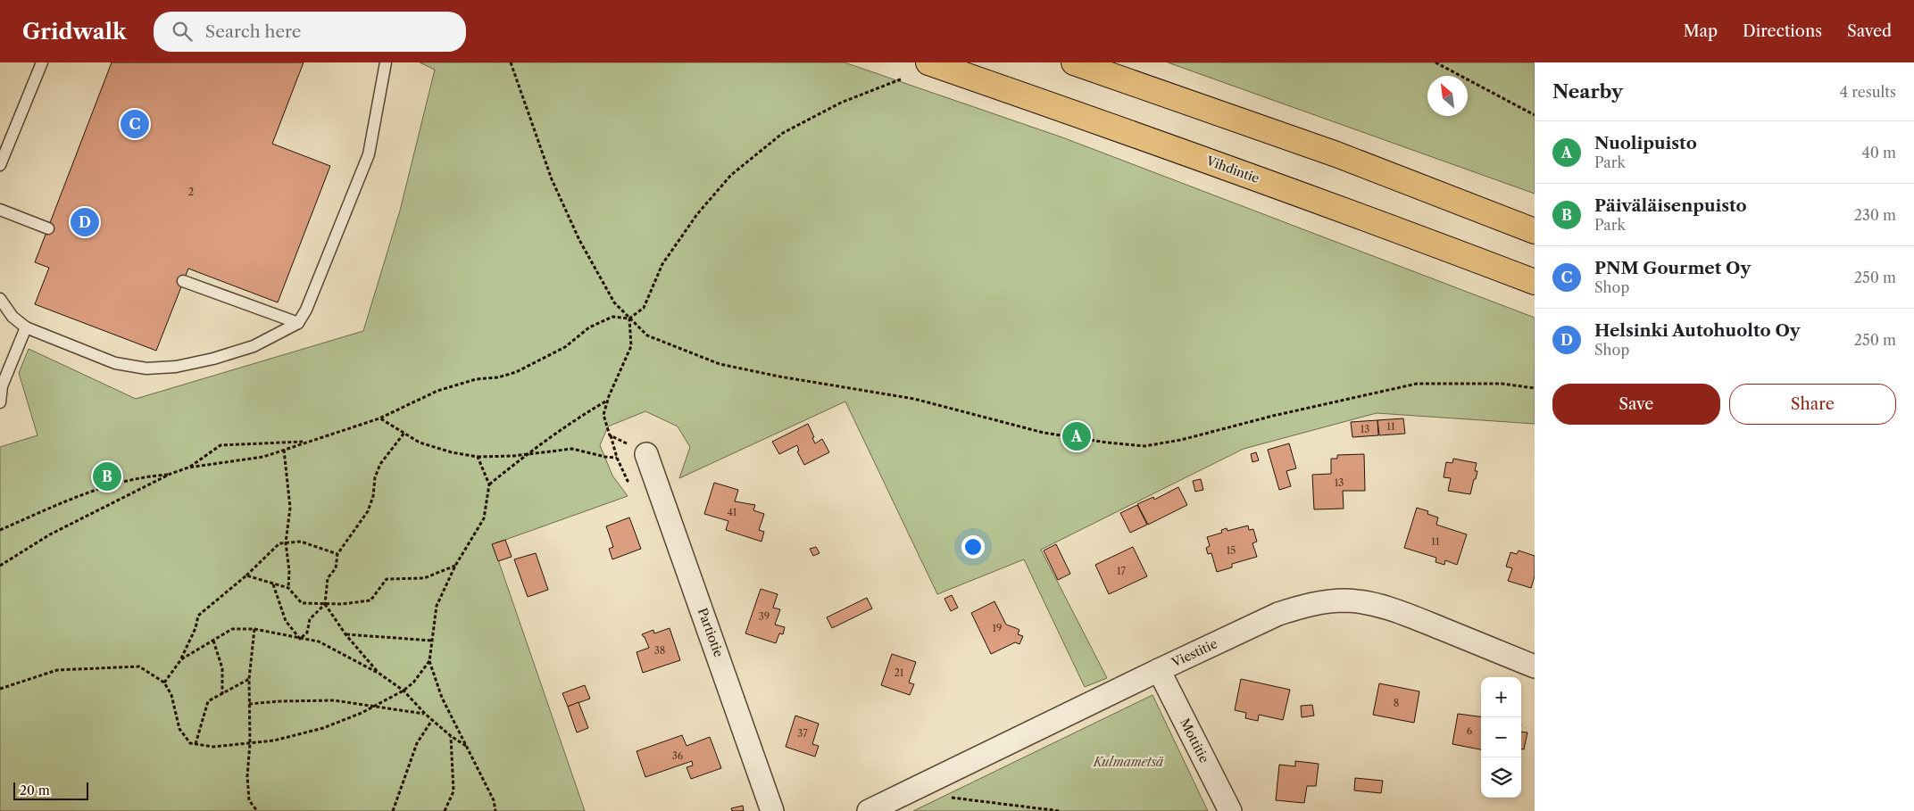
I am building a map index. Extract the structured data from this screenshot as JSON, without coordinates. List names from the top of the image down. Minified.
{"streets":{"main road":["Vihdintie"],"street":["Partiotie","Viestitie","Mottitie"]},"crossings":[["Viestitie","Mottitie"]],"parks":["Kulmametsä"],"house_numbers":["2","11","13","13","41","11","15","17","39","19","38","21","8","6","37","36"],"scale_bar":"20 m","north":"top left","page":{"header":"Gridwalk","search":"Search here","nav":["Map","Directions","Saved"],"heading":["Nearby","4 results"],"pins":["C","D","A","B"],"list":[{"mark":"A","name":"Nuolipuisto","note":"Park","value":"40 m"},{"mark":"B","name":"Päiväläisenpuisto","note":"Park","value":"230 m"},{"mark":"C","name":"PNM Gourmet Oy","note":"Shop","value":"250 m"},{"mark":"D","name":"Helsinki Autohuolto Oy","note":"Shop","value":"250 m"}],"buttons":["Save","Share"],"map_buttons":["+","−"],"scale":"20 m"}}
